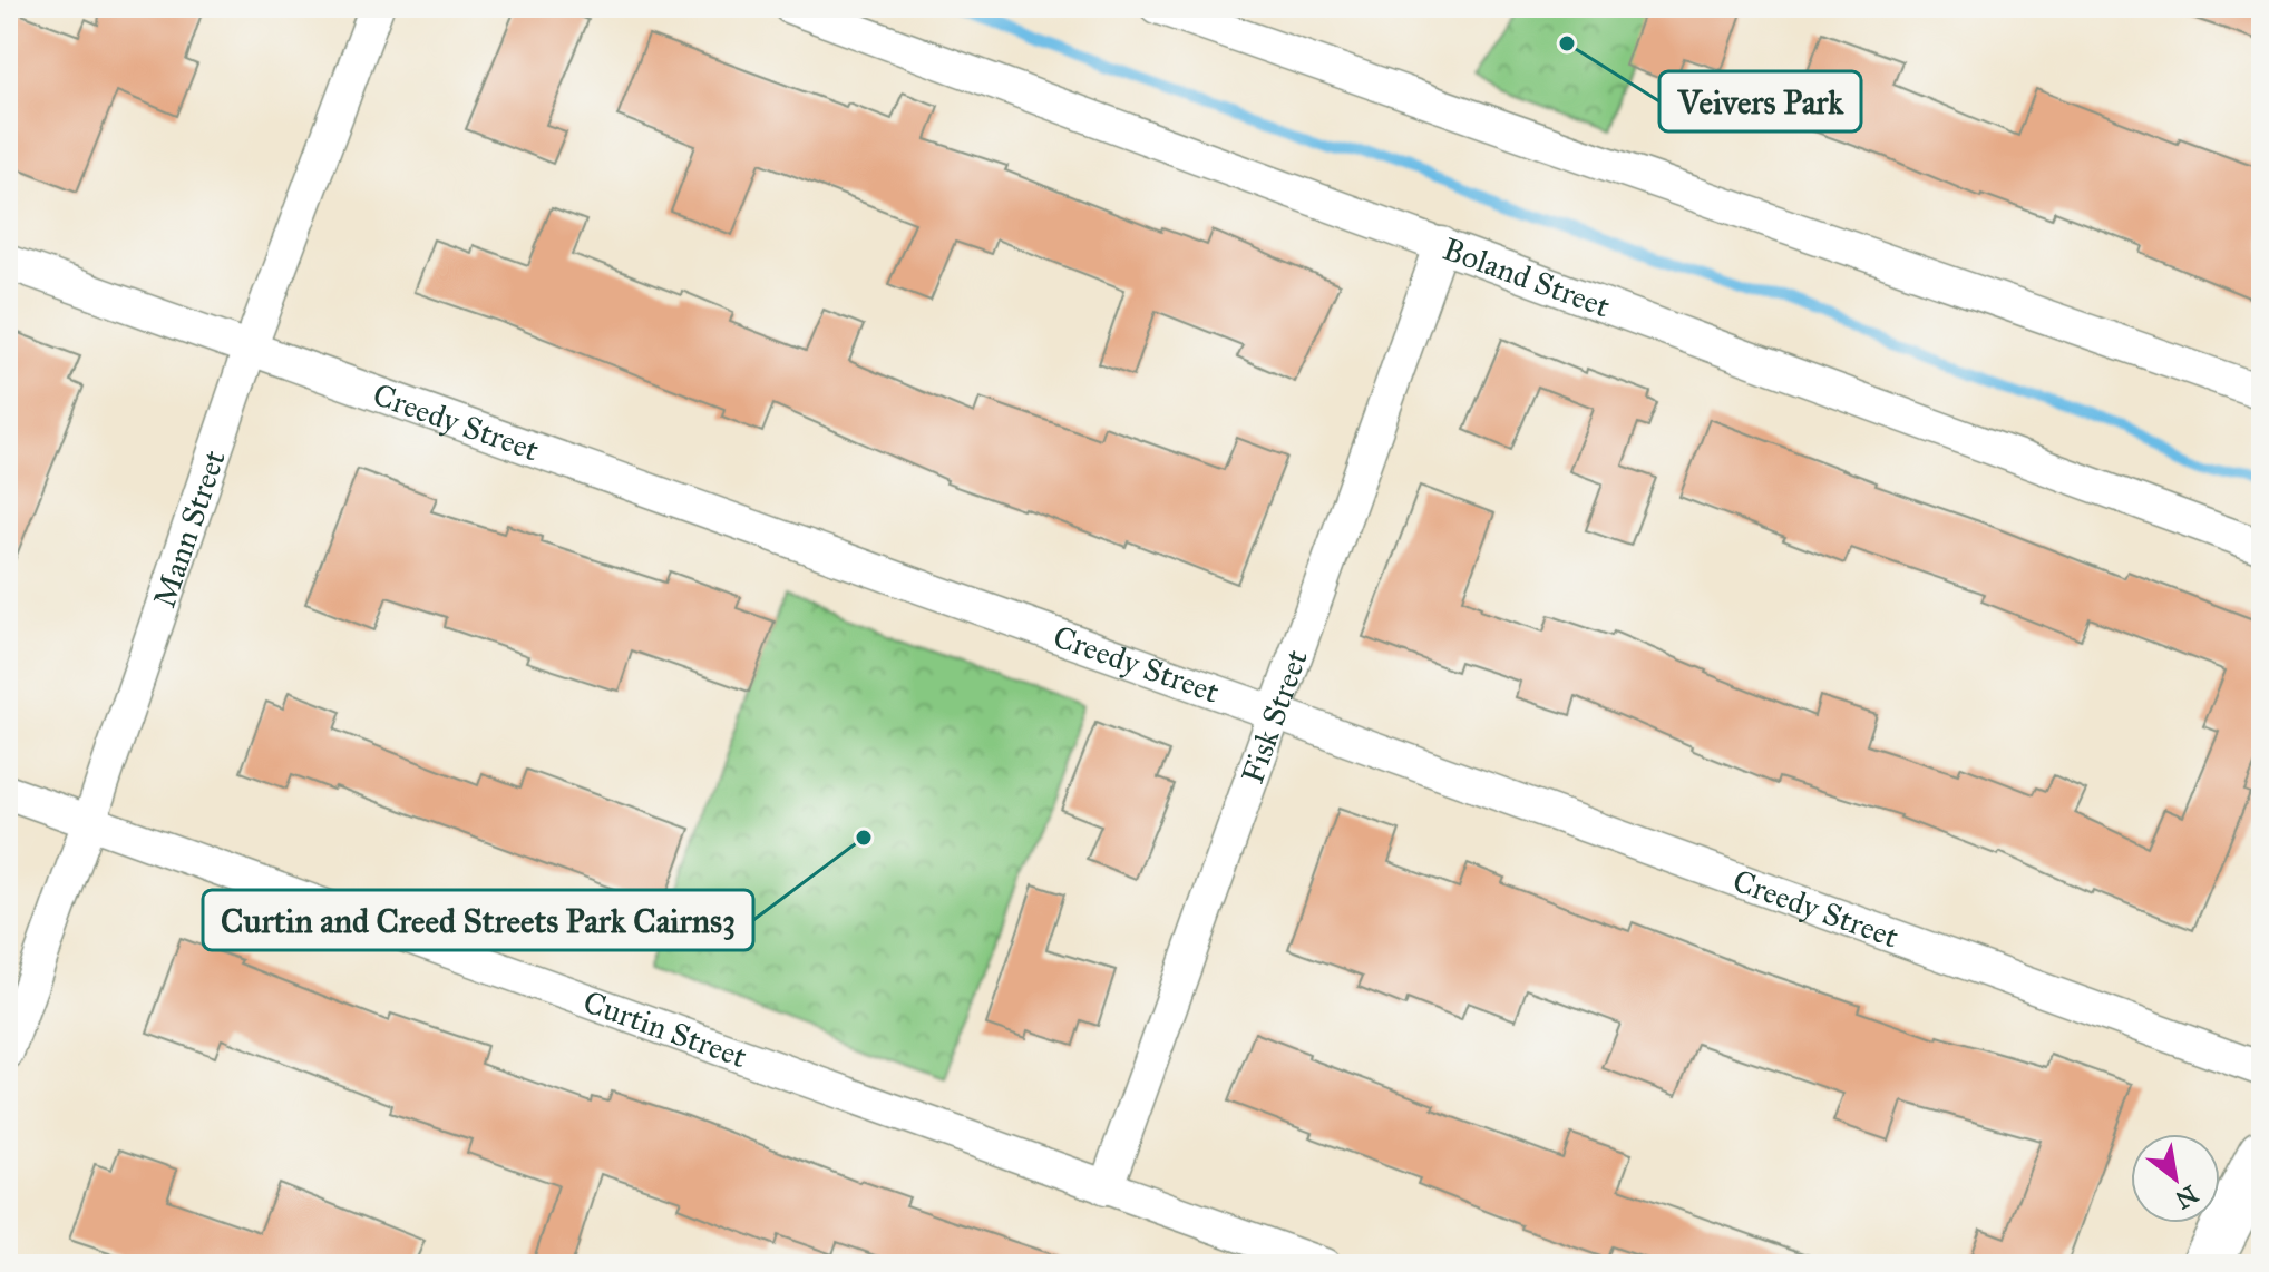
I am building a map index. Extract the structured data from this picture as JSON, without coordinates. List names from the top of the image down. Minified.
{"streets":{"street":["Boland Street","Creedy Street","Mann Street","Fisk Street","Curtin Street"]},"crossings":[["Boland Street","Fisk Street"],["Creedy Street","Mann Street"],["Creedy Street","Fisk Street"],["Mann Street","Curtin Street"],["Fisk Street","Curtin Street"]],"places":["Veivers Park","Curtin and Creed Streets Park Cairns3"],"north":"bottom right"}
